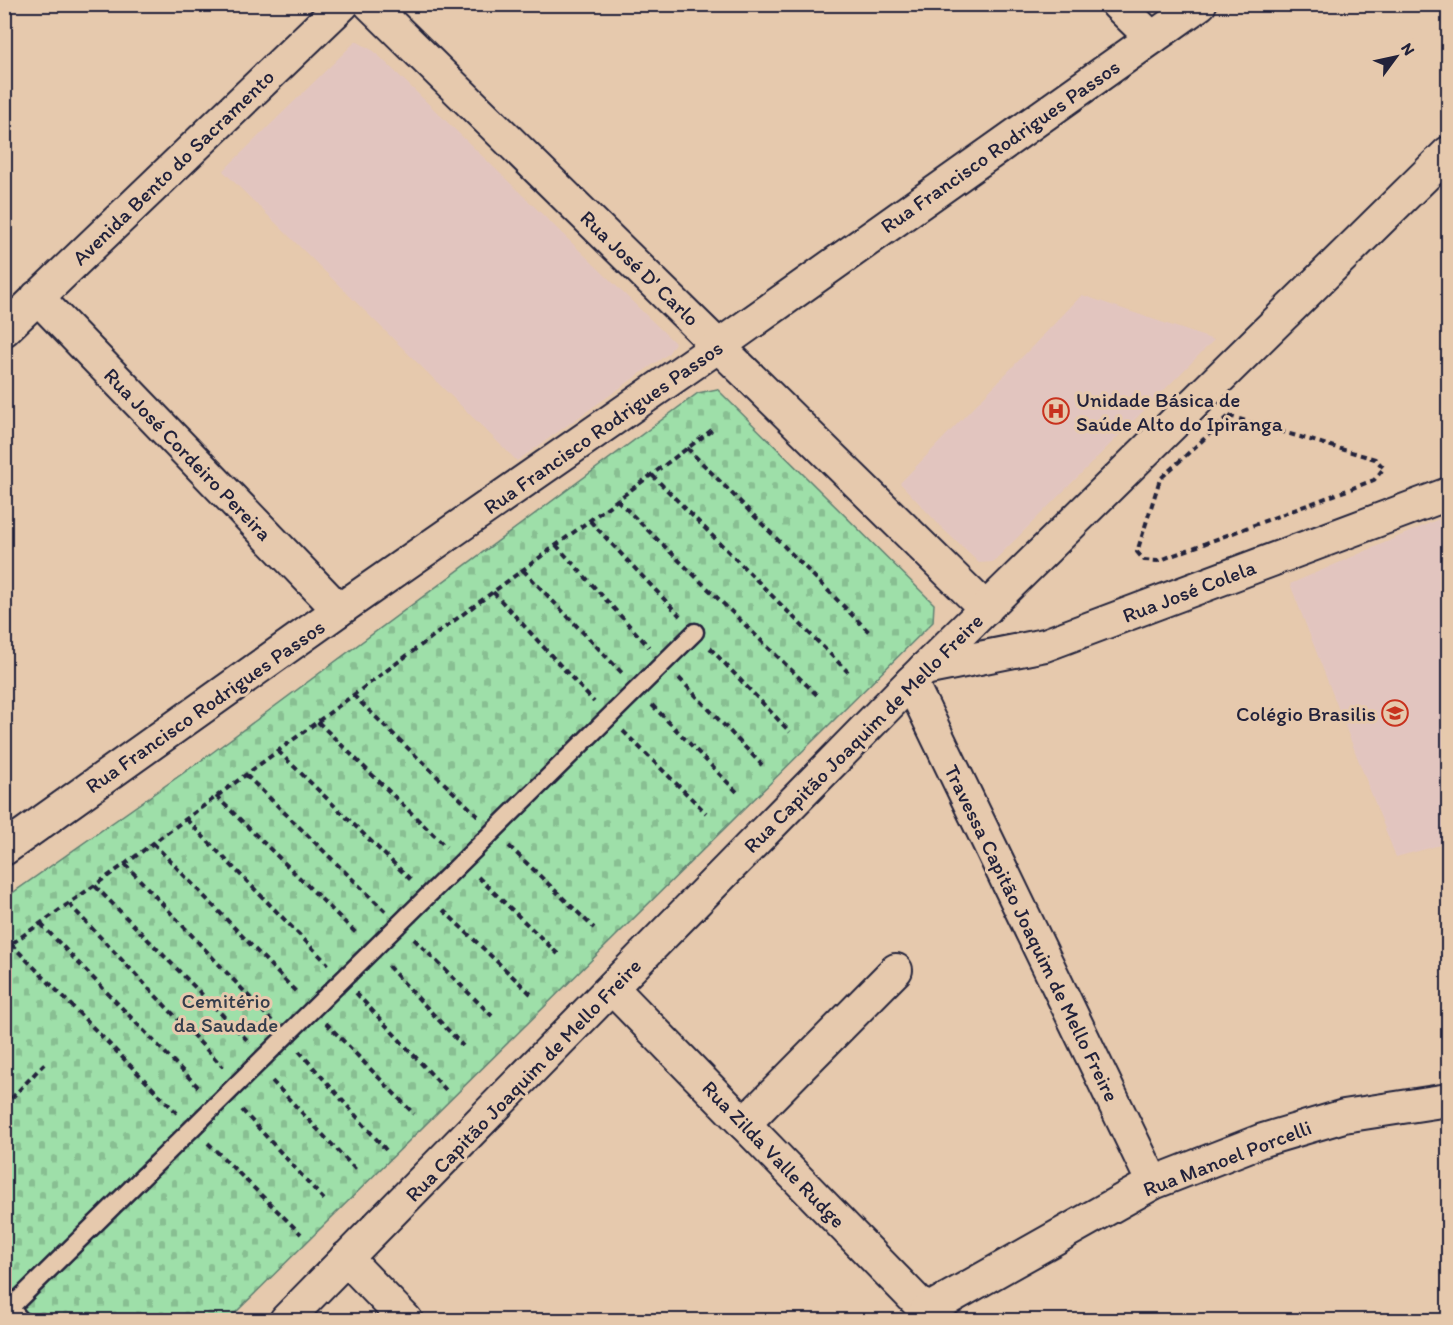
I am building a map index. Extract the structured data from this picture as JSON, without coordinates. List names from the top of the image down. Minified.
{"streets":{"street":["Rua Francisco Rodrigues Passos","Avenida Bento do Sacramento","Rua José D' Carlo","Rua José Cordeiro Pereira","Rua José Colela","Rua Capitão Joaquim de Mello Freire","Travessa Capitão Joaquim de Mello Freire","Rua Zilda Valle Rudge","Rua Manoel Porcelli"]},"crossings":[["Rua Francisco Rodrigues Passos","Rua José D' Carlo"],["Rua Francisco Rodrigues Passos","Rua José Cordeiro Pereira"],["Avenida Bento do Sacramento","Rua José Cordeiro Pereira"],["Rua José D' Carlo","Rua Capitão Joaquim de Mello Freire"],["Rua José Colela","Rua Capitão Joaquim de Mello Freire"],["Rua José Colela","Travessa Capitão Joaquim de Mello Freire"],["Rua Capitão Joaquim de Mello Freire","Travessa Capitão Joaquim de Mello Freire"],["Rua Capitão Joaquim de Mello Freire","Rua Zilda Valle Rudge"],["Travessa Capitão Joaquim de Mello Freire","Rua Manoel Porcelli"],["Rua Zilda Valle Rudge","Rua Manoel Porcelli"]],"parks":["Cemitério da Saudade"],"places":{"hospital":["Unidade Básica de Saúde Alto do Ipiranga"],"school or university":["Colégio Brasilis"]},"north":"top right"}
